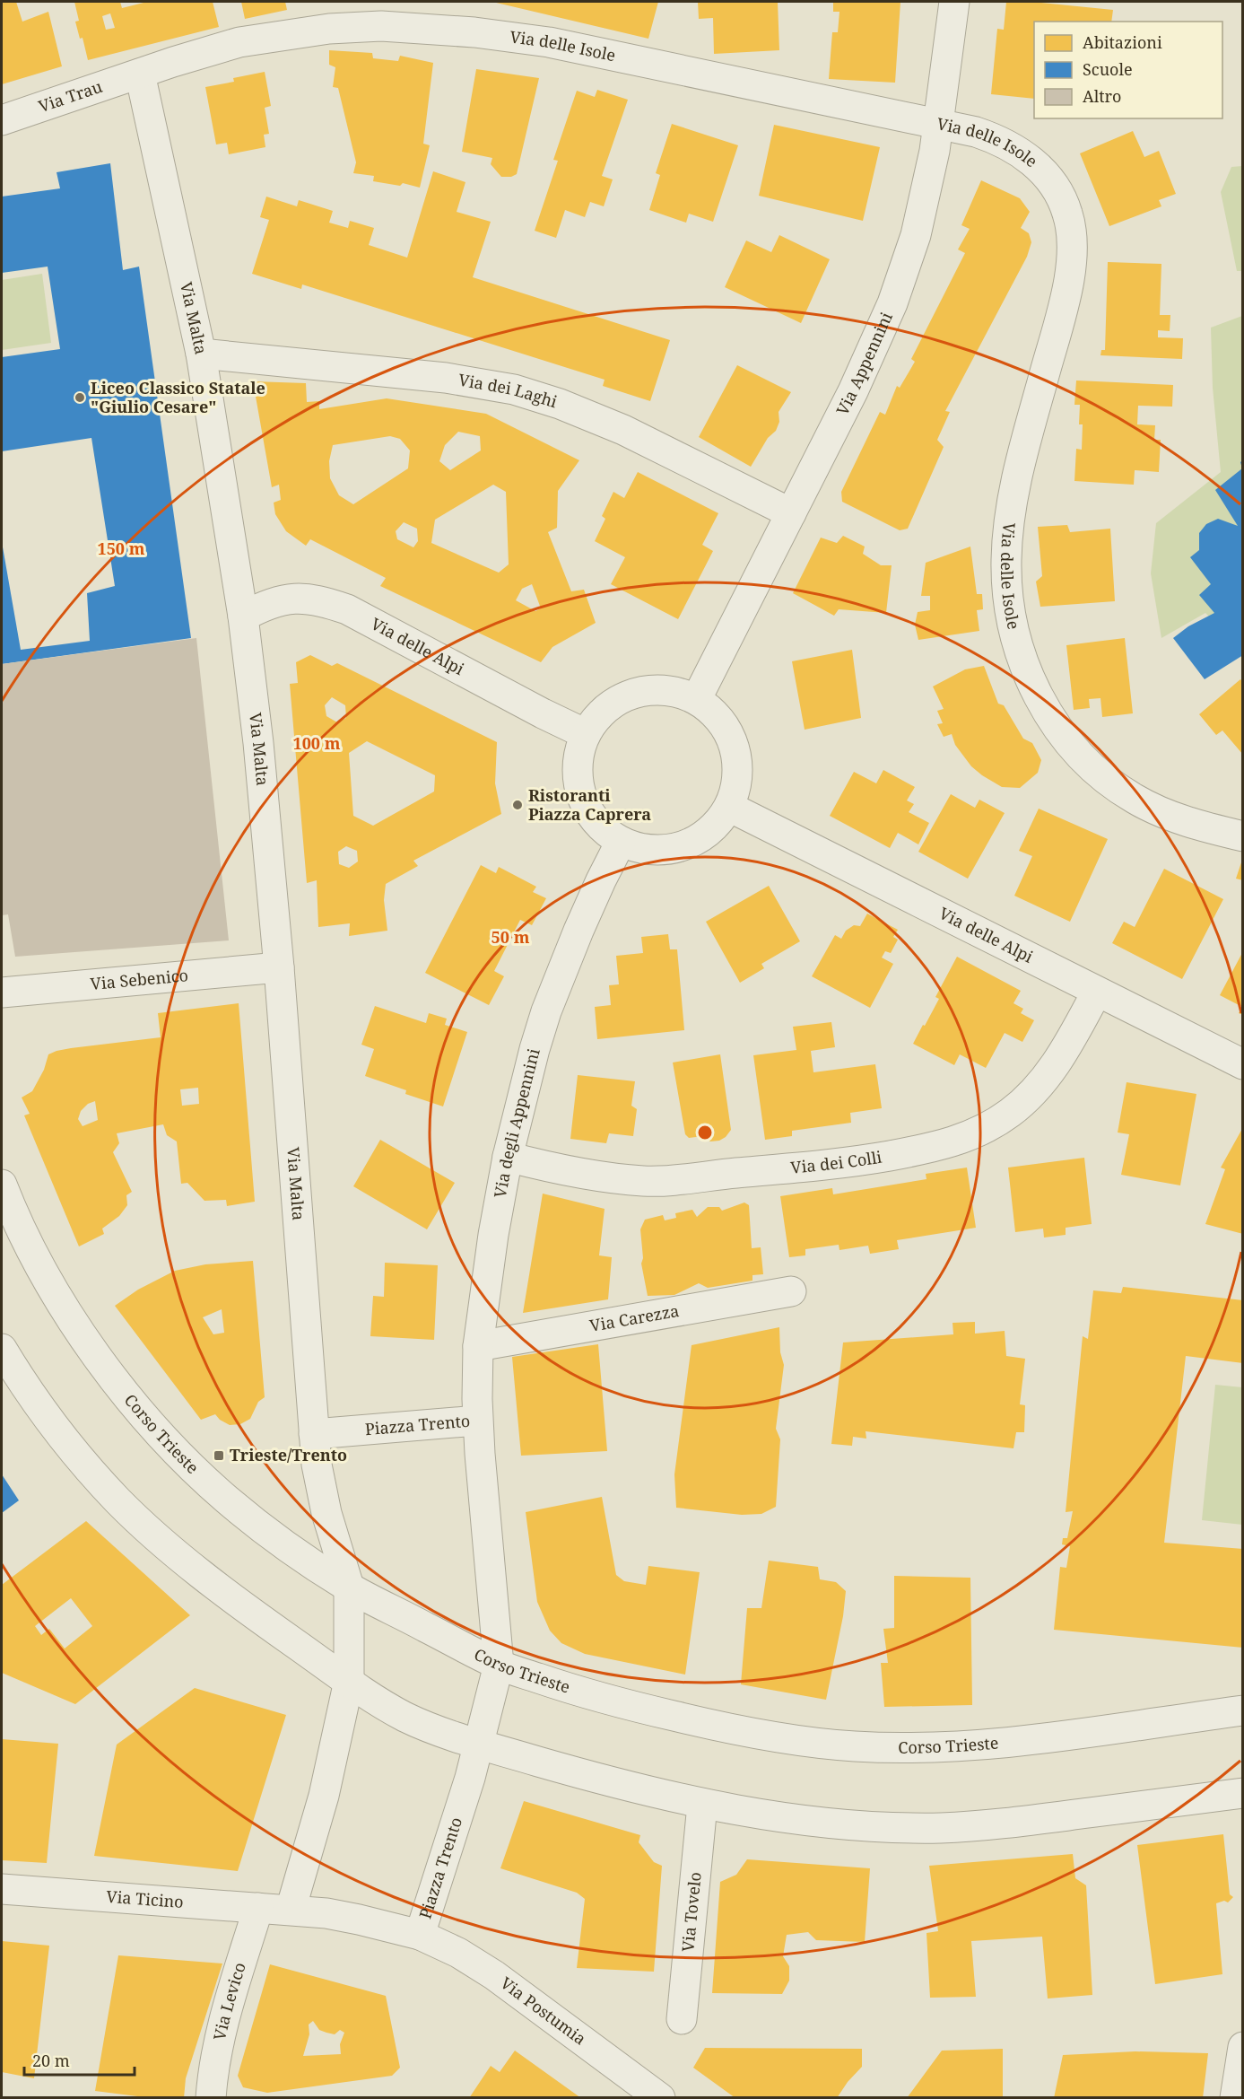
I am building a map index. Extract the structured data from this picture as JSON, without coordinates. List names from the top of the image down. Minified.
{"streets":{"street":["Via delle Isole","Via Trau","Via Malta","Via Appennini","Via dei Laghi","Via delle Alpi","Via Sebenico","Via degli Appennini","Via dei Colli","Via Carezza","Piazza Trento","Corso Trieste","Via Ticino","Via Tovelo","Via Levico","Via Postumia"]},"crossings":[["Via delle Isole","Via Trau"],["Via delle Isole","Via Malta"],["Via delle Isole","Via Appennini"],["Via Trau","Via Malta"],["Via Malta","Via dei Laghi"],["Via Malta","Via delle Alpi"],["Via Malta","Via Sebenico"],["Via Malta","Piazza Trento"],["Via Appennini","Via dei Laghi"],["Via Appennini","Via delle Alpi"],["Via Appennini","Via degli Appennini"],["Via delle Alpi","Via degli Appennini"],["Via delle Alpi","Via dei Colli"],["Via degli Appennini","Via dei Colli"],["Via degli Appennini","Via Carezza"],["Via degli Appennini","Piazza Trento"],["Piazza Trento","Corso Trieste"],["Piazza Trento","Via Ticino"],["Piazza Trento","Via Postumia"],["Via Ticino","Via Levico"]],"places":{"other":["Liceo Classico Statale \"Giulio Cesare\"","Ristoranti Piazza Caprera"],"transit":["Trieste/Trento"]},"legend":["Abitazioni","Scuole","Altro"],"scale_bar":"20 m","rings":["150 m","100 m","50 m"]}
